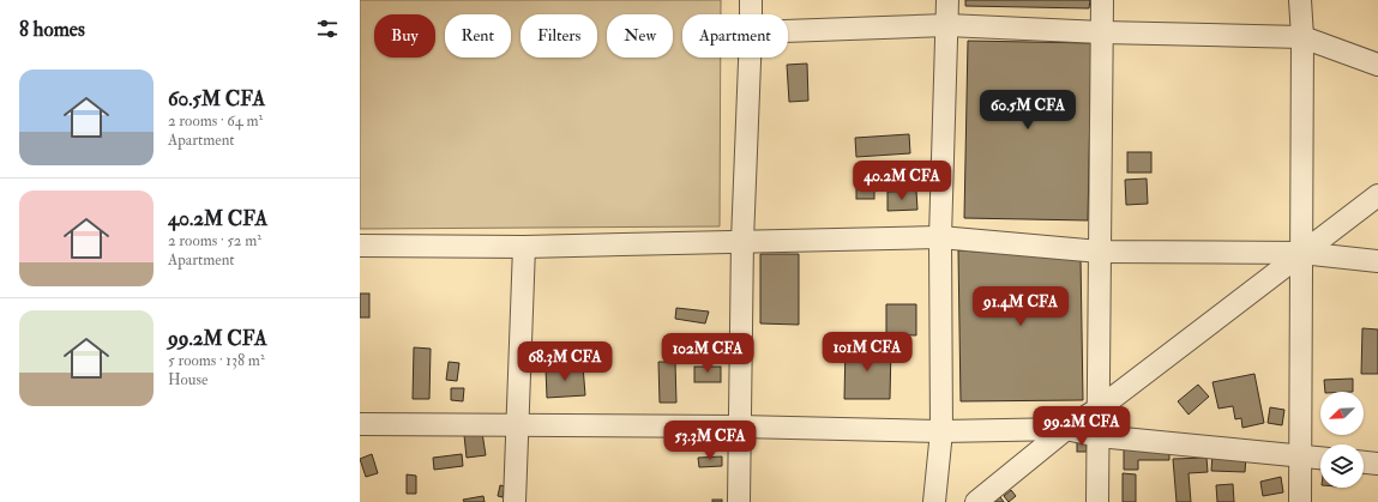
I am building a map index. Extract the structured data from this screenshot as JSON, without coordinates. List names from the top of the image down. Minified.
{"north":"bottom left","page":{"heading":"8 homes","chip":["Buy","Rent","Filters","New","Apartment"],"list":[{"name":"60.5M CFA","note":"2 rooms · 64 m² · Apartment"},{"name":"40.2M CFA","note":"2 rooms · 52 m² · Apartment"},{"name":"99.2M CFA","note":"5 rooms · 138 m² · House"}],"price":["60.5M CFA","40.2M CFA","91.4M CFA","101M CFA","102M CFA","68.3M CFA","99.2M CFA","53.3M CFA"]}}
